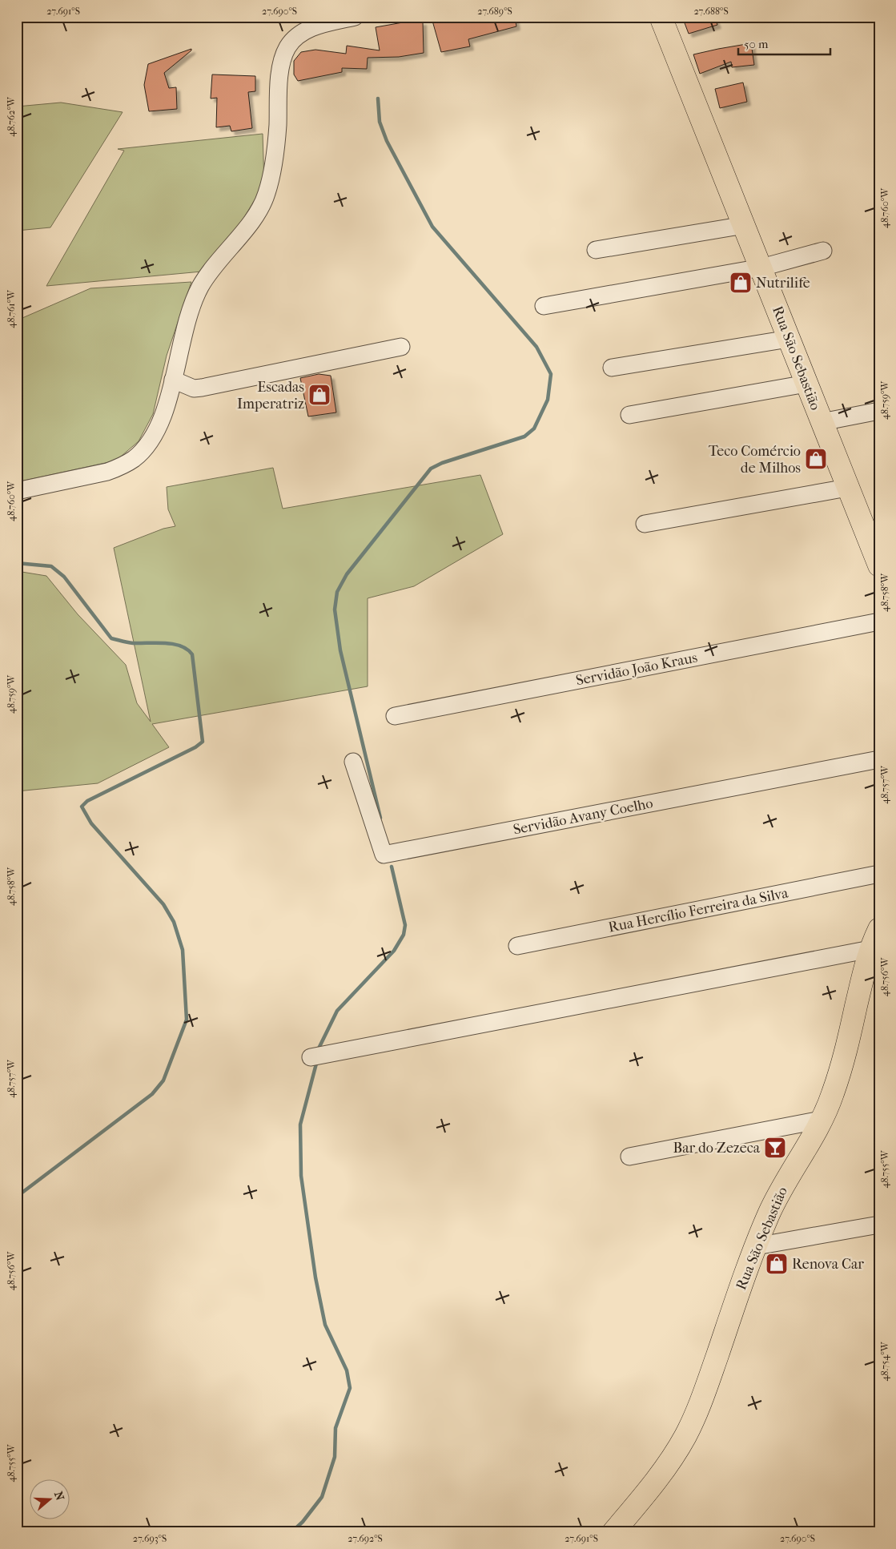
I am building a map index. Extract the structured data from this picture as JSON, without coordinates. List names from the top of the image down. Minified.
{"streets":{"main road":["Rua São Sebastião"],"street":["Servidão João Kraus","Servidão Avany Coelho","Rua Hercílio Ferreira da Silva"]},"places":{"shop":["Nutrilife","Escadas Imperatriz","Teco Comércio de Milhos","Renova Car"],"bar":["Bar do Zezeca"]},"scale_bar":"50 m","north":"right","coordinates":["27.691°S","27.690°S","27.689°S","27.688°S","48.762°W","48.760°W","48.761°W","48.759°W","48.758°W","48.757°W","48.756°W","48.755°W","48.754°W","27.693°S","27.692°S"]}
